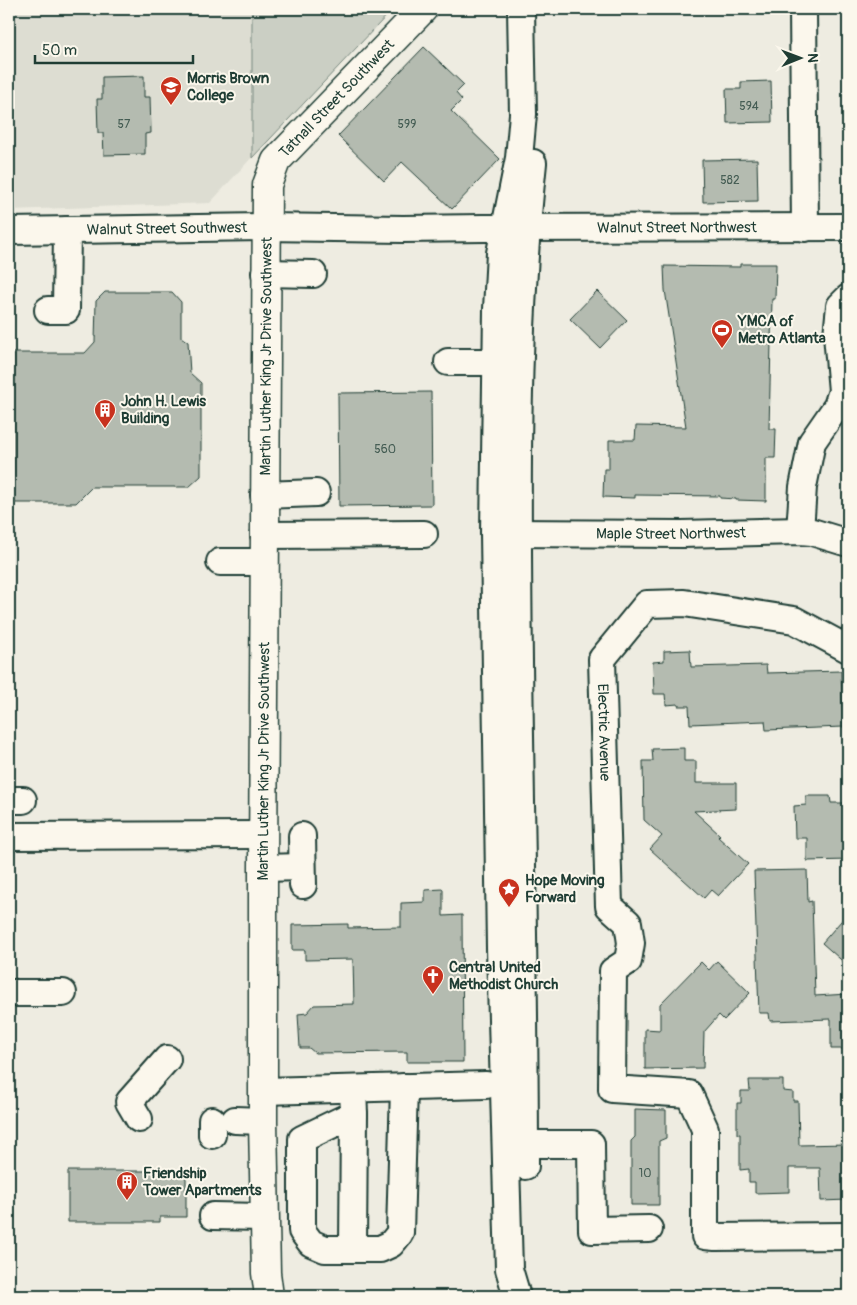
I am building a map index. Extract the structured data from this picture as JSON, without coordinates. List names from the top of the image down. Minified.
{"streets":{"main road":["Tatnall Street Southwest","Martin Luther King Jr Drive Southwest"],"street":["Walnut Street Southwest","Walnut Street Northwest","Maple Street Northwest","Electric Avenue"]},"crossings":[["Tatnall Street Southwest","Walnut Street Southwest"],["Tatnall Street Southwest","Martin Luther King Jr Drive Southwest"],["Walnut Street Southwest","Walnut Street Northwest"],["Walnut Street Southwest","Martin Luther King Jr Drive Southwest"]],"places":{"school or university":["Morris Brown College"],"sports":["YMCA of Metro Atlanta"],"building":["John H. Lewis Building","Friendship Tower Apartments"],"place":["Hope Moving Forward"],"church":["Central United Methodist Church"]},"house_numbers":["594","57","599","582","560","10"],"scale_bar":"50 m","north":"right"}
